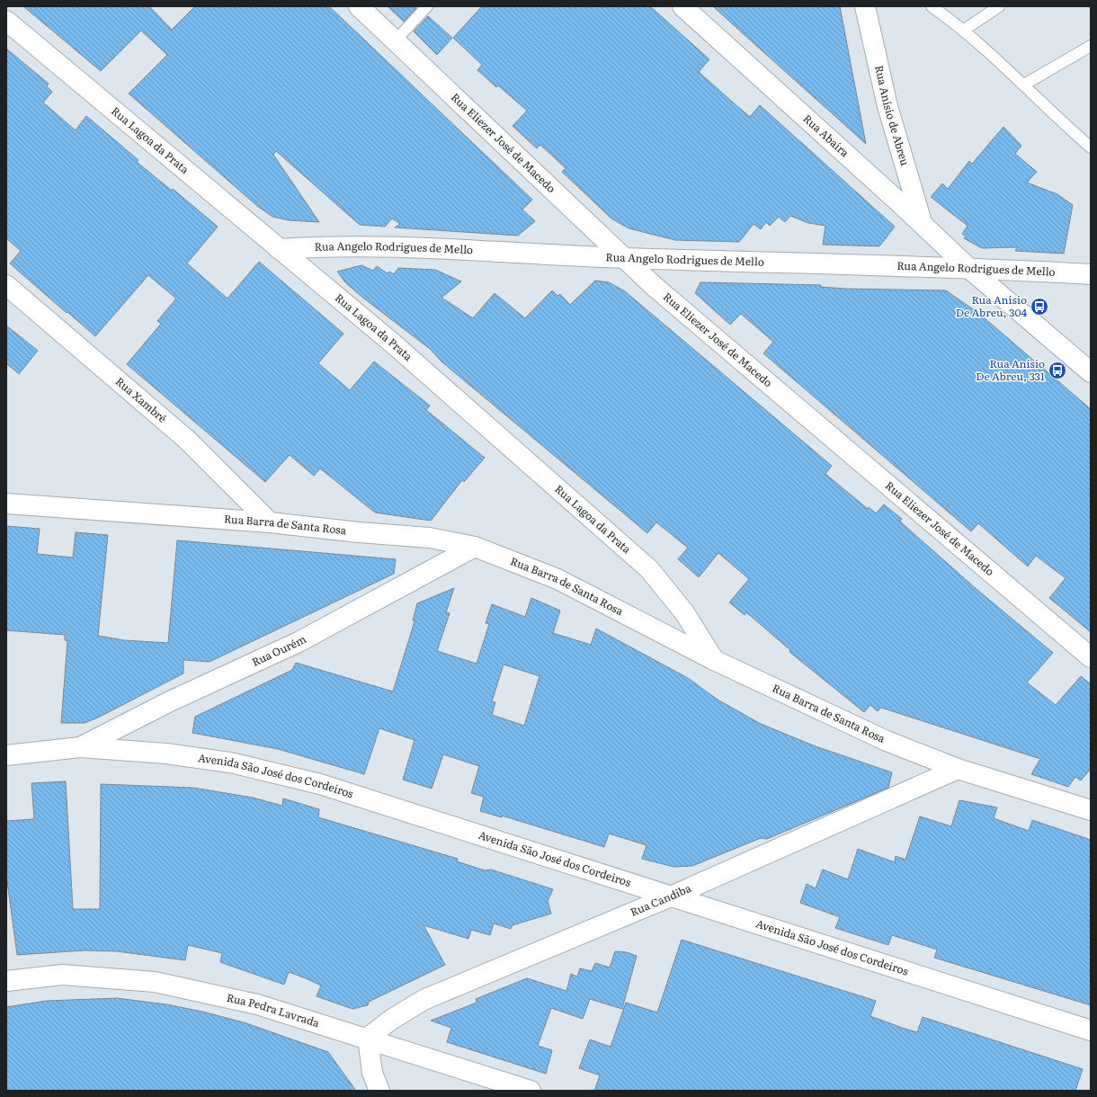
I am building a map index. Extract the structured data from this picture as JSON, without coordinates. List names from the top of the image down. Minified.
{"streets":{"street":["Rua Anísio de Abreu","Rua Abaíra","Rua Lagoa da Prata","Rua Eliezer José de Macedo","Rua Angelo Rodrigues de Mello","Rua Xambré","Rua Barra de Santa Rosa","Rua Ourém","Avenida São José dos Cordeiros","Rua Candiba","Rua Pedra Lavrada"]},"crossings":[["Rua Anísio de Abreu","Rua Abaíra"],["Rua Abaíra","Rua Angelo Rodrigues de Mello"],["Rua Lagoa da Prata","Rua Angelo Rodrigues de Mello"],["Rua Lagoa da Prata","Rua Barra de Santa Rosa"],["Rua Eliezer José de Macedo","Rua Angelo Rodrigues de Mello"],["Rua Xambré","Rua Barra de Santa Rosa"],["Rua Barra de Santa Rosa","Rua Ourém"],["Rua Barra de Santa Rosa","Rua Candiba"],["Rua Ourém","Avenida São José dos Cordeiros"],["Avenida São José dos Cordeiros","Rua Candiba"],["Rua Candiba","Rua Pedra Lavrada"]],"places":{"bus stop":["Rua Anísio De Abreu, 304","Rua Anísio De Abreu, 331"]}}
